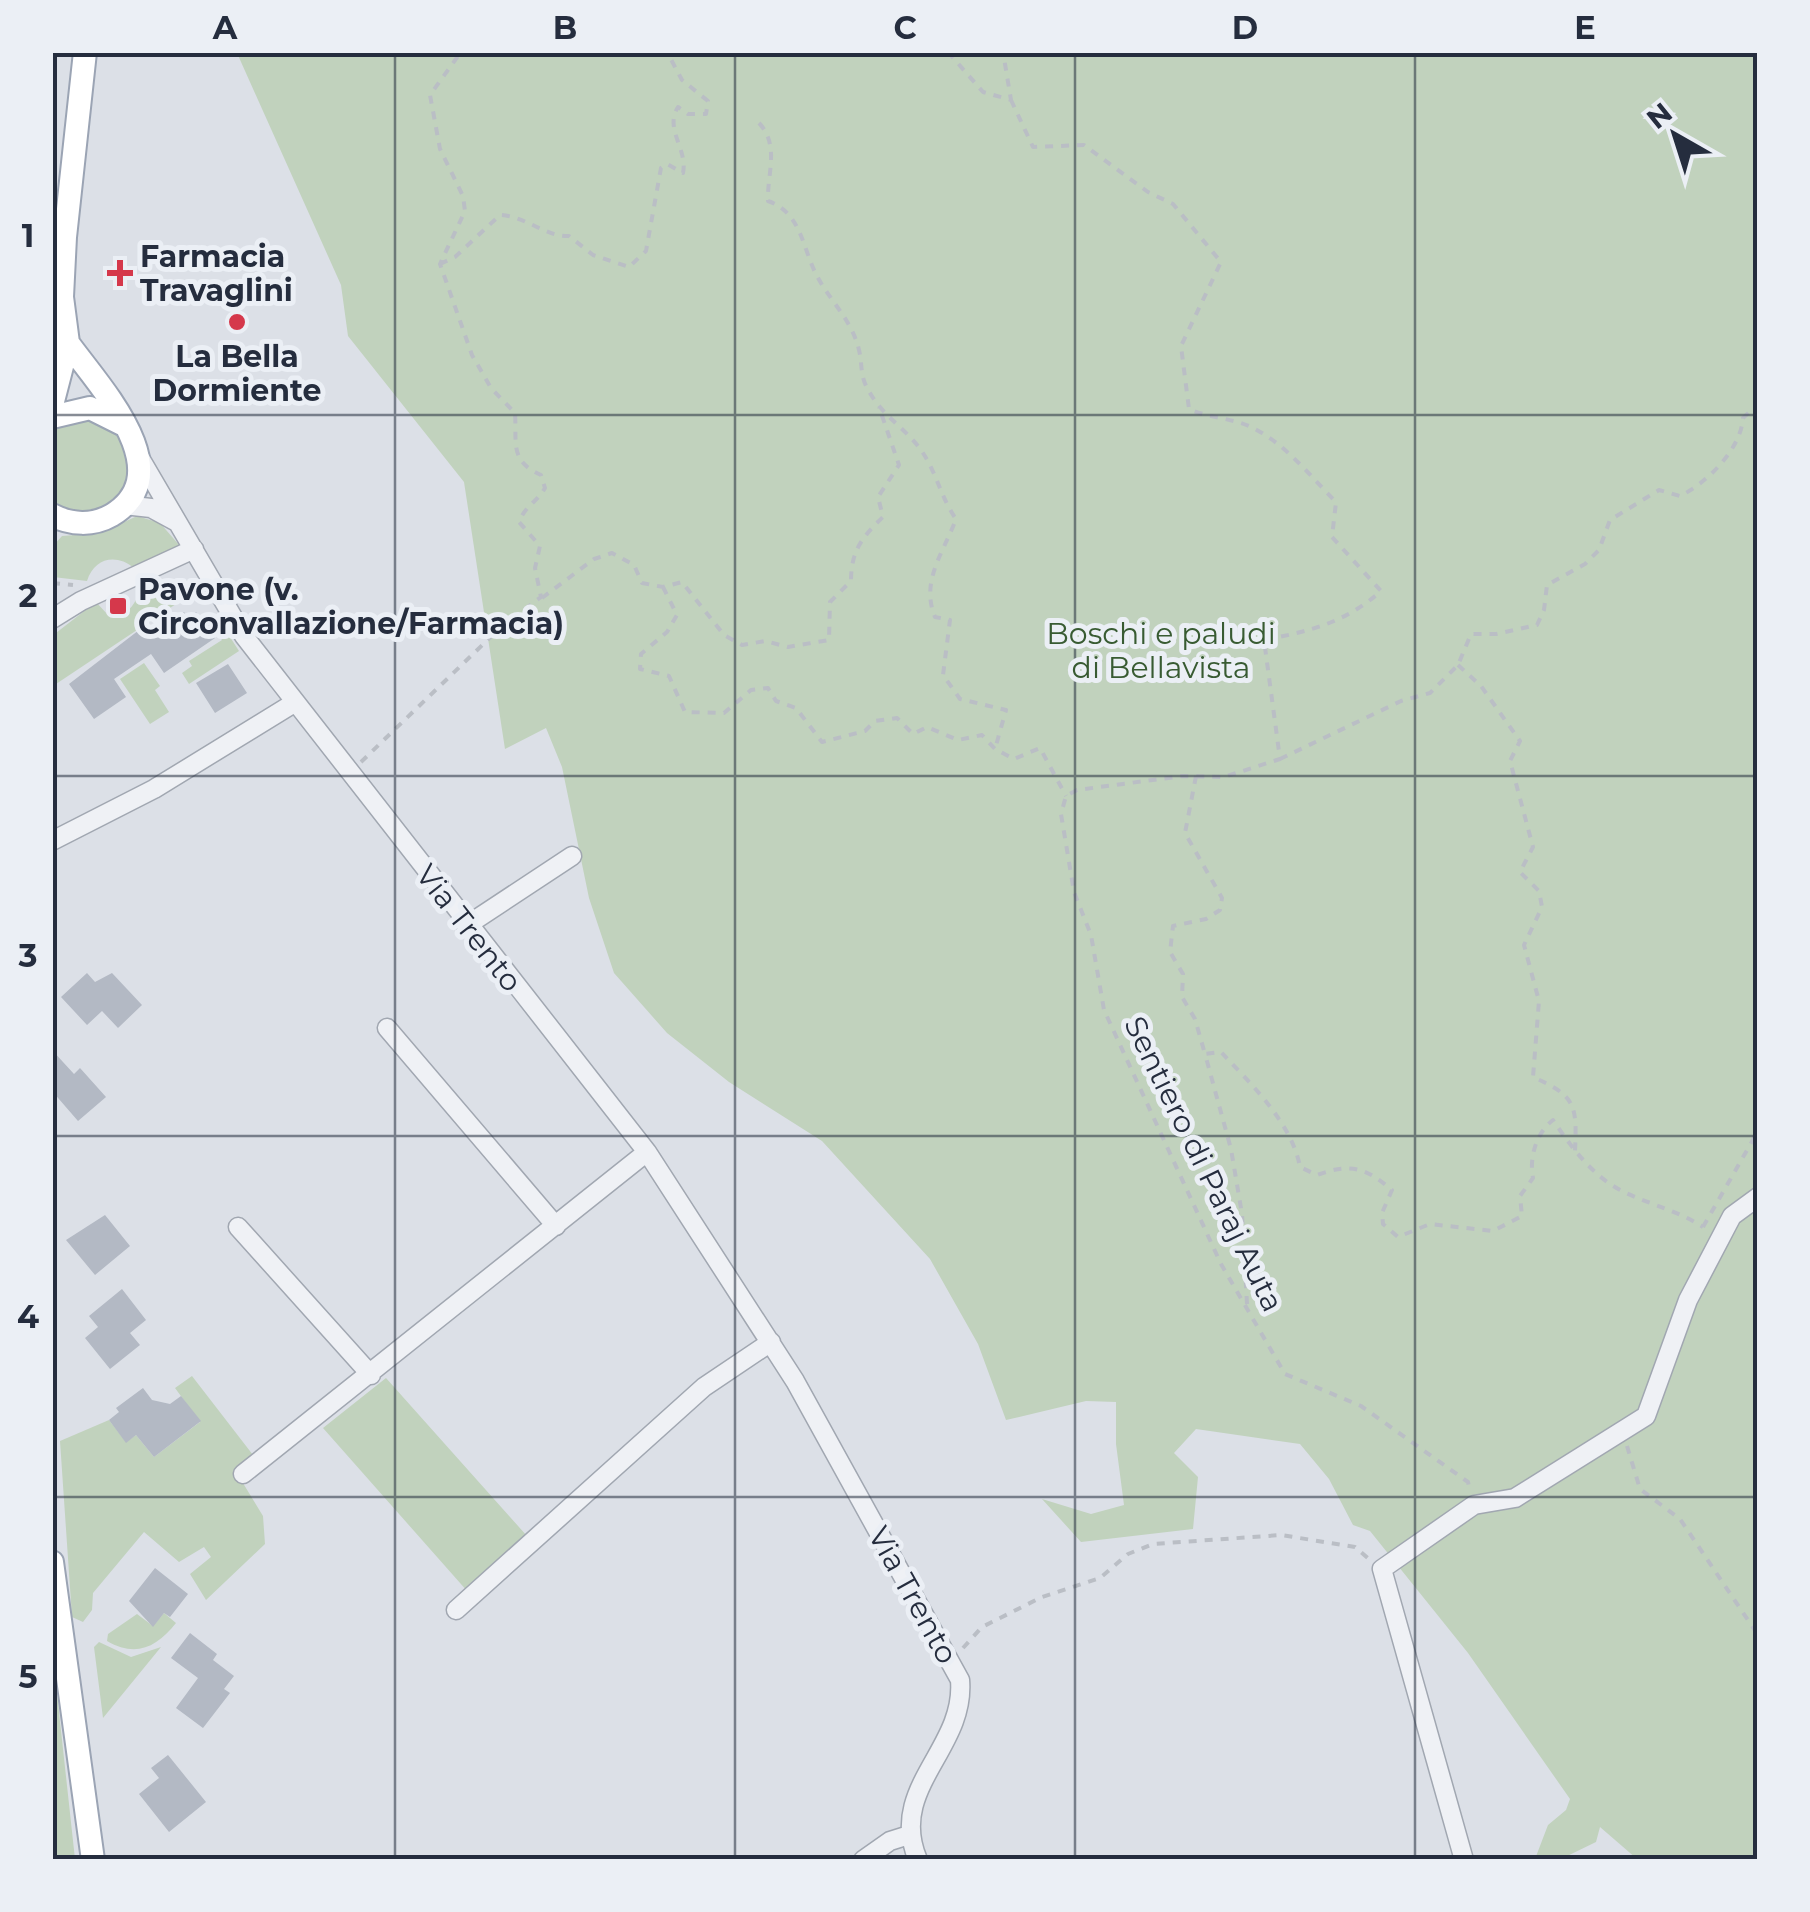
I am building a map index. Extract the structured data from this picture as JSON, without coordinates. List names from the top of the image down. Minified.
{"streets":{"street":["Via Trento"],"path":["Sentiero di Paraj Auta"]},"parks":["Boschi e paludi di Bellavista"],"places":{"health":["Farmacia Travaglini"],"other":["La Bella Dormiente"],"transit":["Pavone (v. Circonvallazione/Farmacia)"]},"north":"top left","grid":{"columns":["A","B","C","D","E"],"rows":["1","2","3","4","5"]}}
